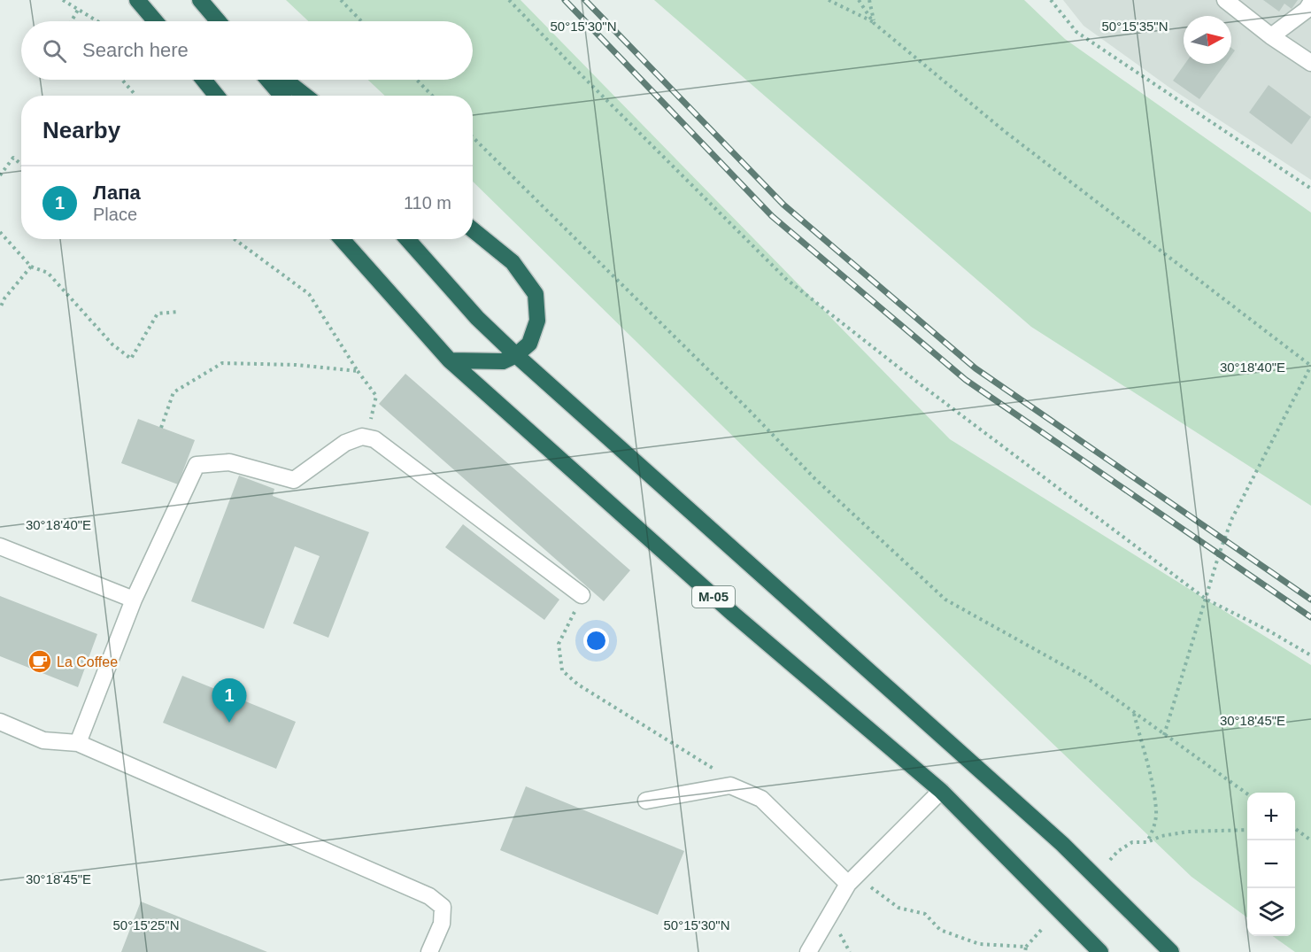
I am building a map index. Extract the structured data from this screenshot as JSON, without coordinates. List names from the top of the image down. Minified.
{"streets":{"highway":["М-05"]},"places":{"cafe":["La Coffee"]},"north":"right","page":{"search":"Search here","heading":"Nearby","list":[{"mark":"1","name":"Лапа","note":"Place","value":"110 m"}],"pins":"1","map_buttons":["+","−"]},"coordinates":["50°15'30\"N","50°15'35\"N","30°18'40\"E","30°18'45\"E","50°15'25\"N"]}
